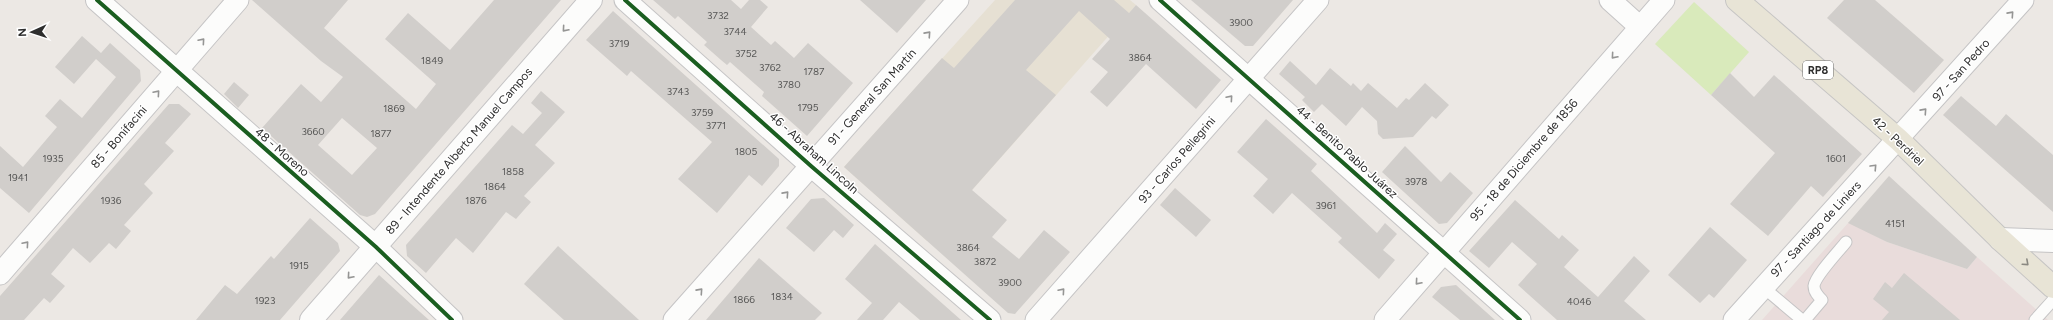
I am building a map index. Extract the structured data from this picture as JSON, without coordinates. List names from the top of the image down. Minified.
{"streets":{"main road":["RP8","42 - Perdriel"],"street":["97 - San Pedro","91 - General San Martín","85 - Bonifacini","89 - Intendente Alberto Manuel Campos","48 - Moreno","44 - Benito Pablo Juárez","46 - Abraham Lincoln","93 - Carlos Pellegrini","95 - 18 de Diciembre de 1856","97 - Santiago de Liniers"]},"crossings":[["97 - San Pedro","42 - Perdriel"],["97 - San Pedro","97 - Santiago de Liniers"],["91 - General San Martín","46 - Abraham Lincoln"],["85 - Bonifacini","48 - Moreno"],["42 - Perdriel","97 - Santiago de Liniers"],["89 - Intendente Alberto Manuel Campos","48 - Moreno"],["44 - Benito Pablo Juárez","93 - Carlos Pellegrini"],["44 - Benito Pablo Juárez","95 - 18 de Diciembre de 1856"]],"one_way":["97 - San Pedro","91 - General San Martín","85 - Bonifacini","89 - Intendente Alberto Manuel Campos","93 - Carlos Pellegrini","95 - 18 de Diciembre de 1856","97 - Santiago de Liniers"],"house_numbers":["3732","3900","3744","3719","3752","3864","1849","3762","1787","3780","3743","1795","1869","3759","3771","3660","1877","1805","1935","1601","1858","1941","3978","1864","1936","1876","3961","4151","3864","3872","1915","3900","1834","1866","1923","4046"],"north":"left"}
